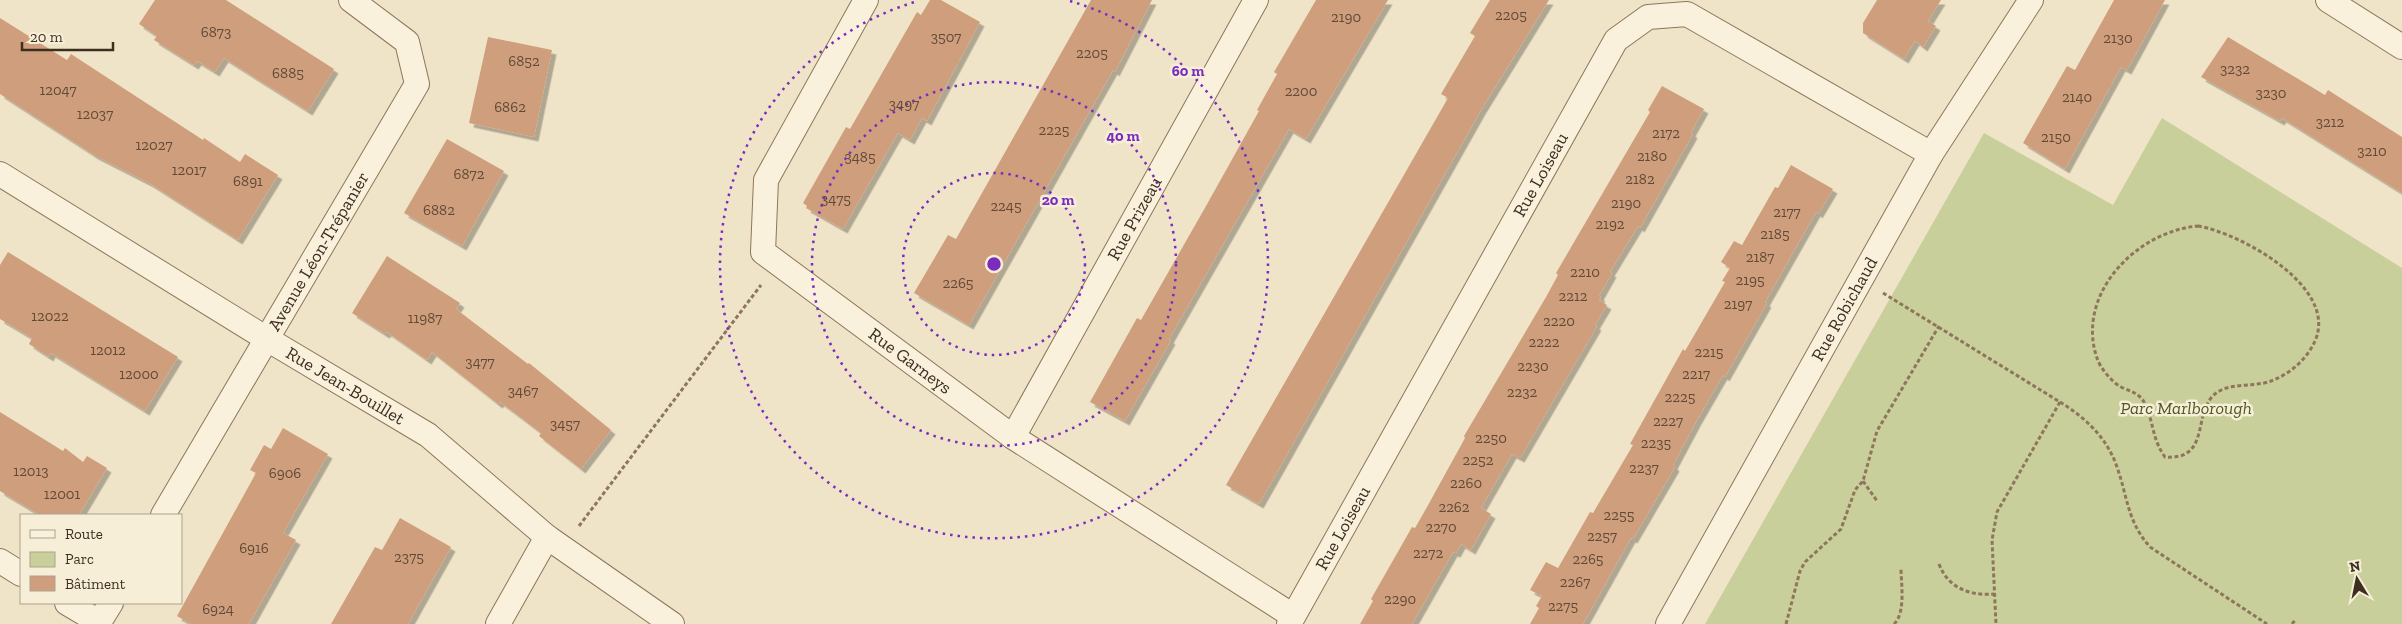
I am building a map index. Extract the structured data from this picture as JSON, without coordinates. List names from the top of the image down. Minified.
{"streets":{"street":["Rue Loiseau","Rue Prizeau","Avenue Léon-Trépanier","Rue Robichaud","Rue Garneys","Rue Jean-Bouillet"]},"crossings":[["Rue Loiseau","Rue Robichaud"],["Rue Loiseau","Rue Garneys"],["Rue Prizeau","Rue Garneys"],["Avenue Léon-Trépanier","Rue Jean-Bouillet"]],"parks":["Parc Marlborough"],"house_numbers":["2205","2190","6873","3507","2130","2205","6852","3232","6885","12047","2200","3230","2140","3497","6862","12037","3212","2225","2172","2150","12027","3210","2180","3485","12017","6872","2182","6891","3475","2190","2245","6882","2177","2192","2185","2187","2210","2195","2265","2212","2197","12022","11987","2220","2222","12012","2215","3477","2230","12000","2217","3467","2232","2225","2227","3457","2250","2235","2252","2237","12013","6906","2260","12001","2262","2255","2270","2257","6916","2272","2375","2265","2267","2290","2275","6924"],"legend":["Route","Parc","Bâtiment"],"scale_bar":"20 m","north":"top","rings":["60 m","40 m","20 m"]}
